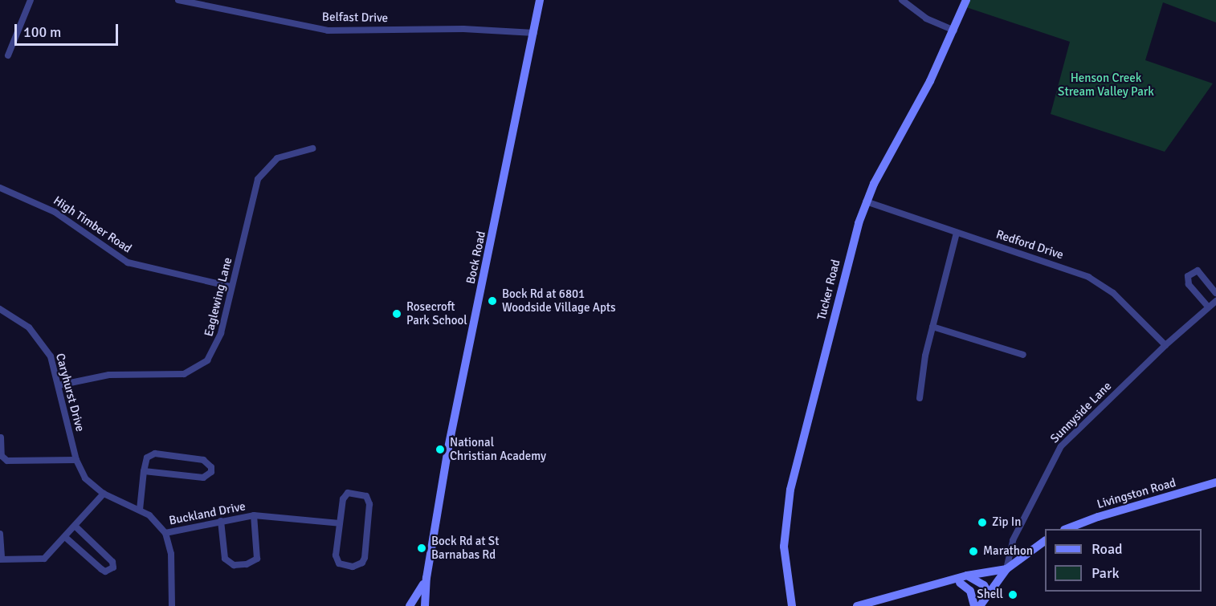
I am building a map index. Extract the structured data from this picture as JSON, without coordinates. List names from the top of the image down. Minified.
{"streets":{"main road":["Bock Road","Tucker Road","Livingston Road"],"street":["Belfast Drive","High Timber Road","Redford Drive","Eaglewing Lane","Caryhurst Drive","Sunnyside Lane","Buckland Drive"]},"crossings":[["Belfast Drive","Bock Road"],["High Timber Road","Eaglewing Lane"],["Redford Drive","Tucker Road"],["Redford Drive","Sunnyside Lane"],["Eaglewing Lane","Caryhurst Drive"],["Caryhurst Drive","Buckland Drive"]],"parks":["Henson Creek Stream Valley Park"],"places":["Bock Rd at 6801 Woodside Village Apts","Rosecroft Park School","National Christian Academy","Zip In","Bock Rd at St Barnabas Rd","Marathon","Shell"],"legend":["Road","Park"],"scale_bar":"100 m"}
